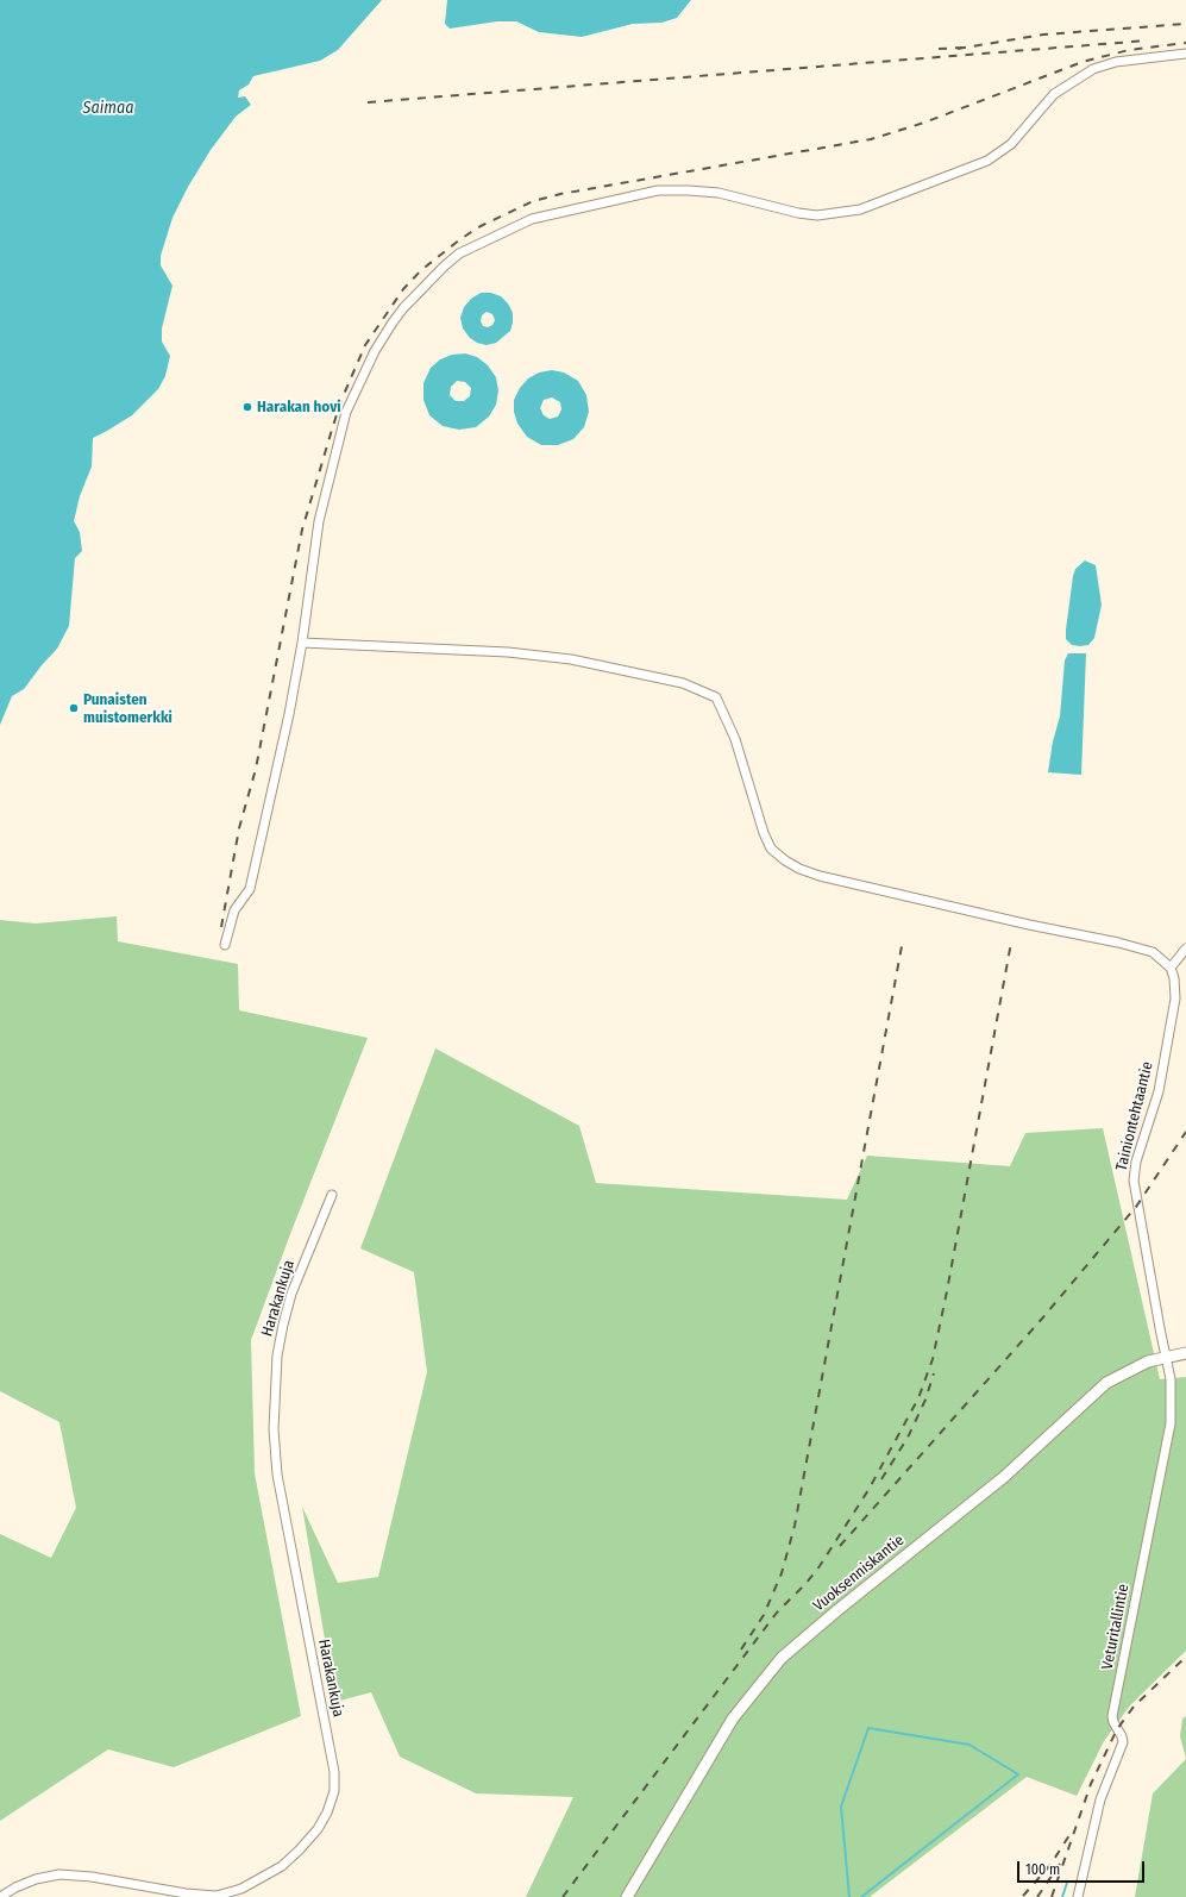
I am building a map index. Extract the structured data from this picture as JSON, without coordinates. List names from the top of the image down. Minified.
{"streets":{"street":["Tainiontehtaantie","Harakankuja","Vuoksenniskantie","Veturitallintie"]},"crossings":[["Tainiontehtaantie","Vuoksenniskantie"],["Tainiontehtaantie","Veturitallintie"],["Vuoksenniskantie","Veturitallintie"]],"water":["Saimaa"],"places":["Harakan hovi","Punaisten muistomerkki"],"scale_bar":"100 m"}
